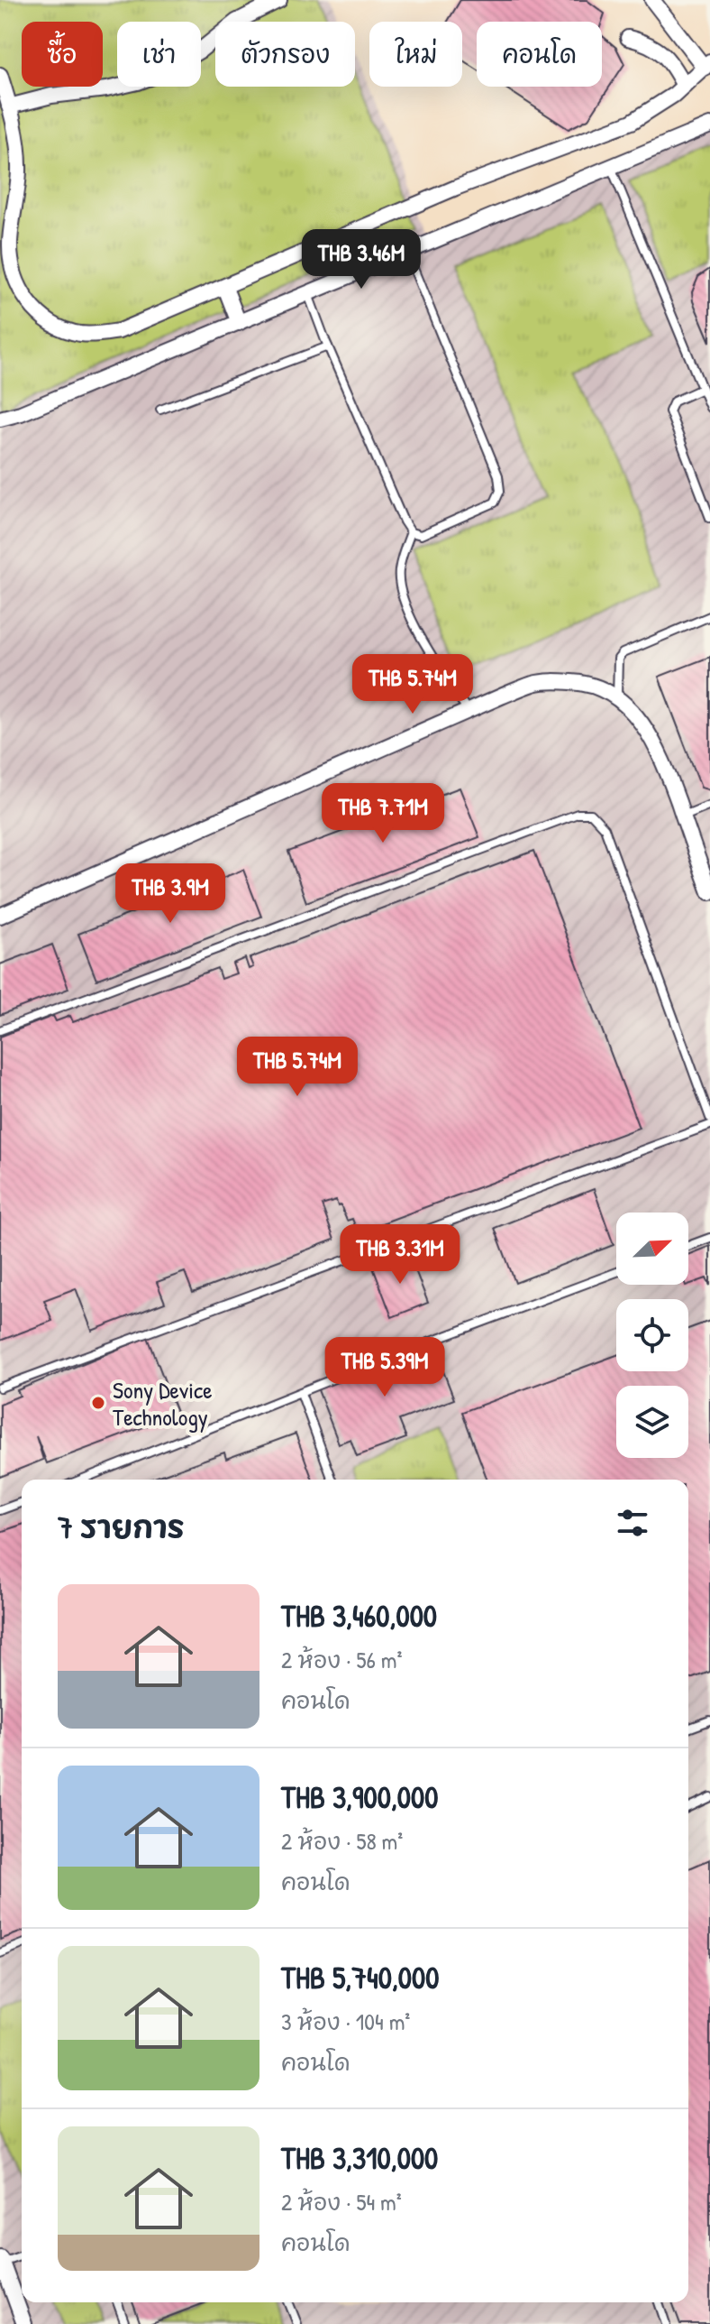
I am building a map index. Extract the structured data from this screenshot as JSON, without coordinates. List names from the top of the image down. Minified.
{"places":["Sony Device Technology"],"north":"top right","page":{"chip":["ซื้อ","เช่า","ตัวกรอง","ใหม่","คอนโด"],"price":["THB 3.46M","THB 5.74M","THB 7.71M","THB 3.9M","THB 5.74M","THB 3.31M","THB 5.39M"],"heading":"7 รายการ","list":[{"name":"THB 3,460,000","note":"2 ห้อง · 56 m² · คอนโด"},{"name":"THB 3,900,000","note":"2 ห้อง · 58 m² · คอนโด"},{"name":"THB 5,740,000","note":"3 ห้อง · 104 m² · คอนโด"},{"name":"THB 3,310,000","note":"2 ห้อง · 54 m² · คอนโด"}]}}
